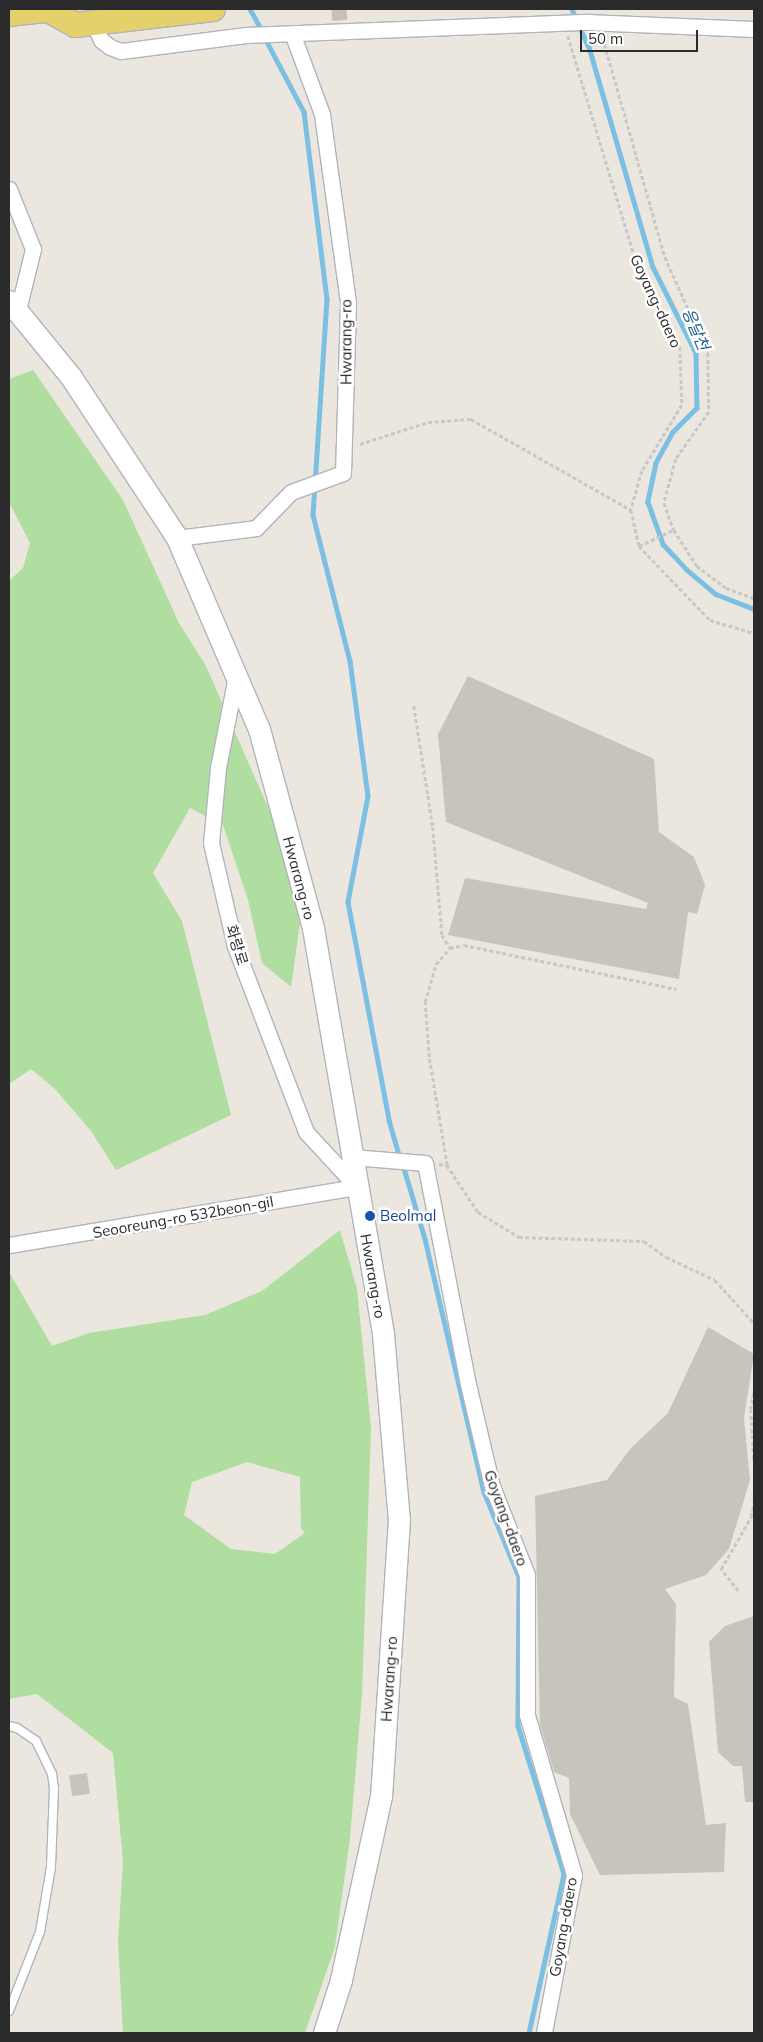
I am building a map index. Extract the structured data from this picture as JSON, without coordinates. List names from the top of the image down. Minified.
{"streets":{"main road":["Hwarang-ro"],"street":["Goyang-daero","화랑로","Seooreung-ro 532beon-gil"]},"crossings":[["Hwarang-ro","화랑로"],["Hwarang-ro","Seooreung-ro 532beon-gil"],["화랑로","Seooreung-ro 532beon-gil"]],"water":["응달천"],"places":["Beolmal"],"scale_bar":"50 m"}
